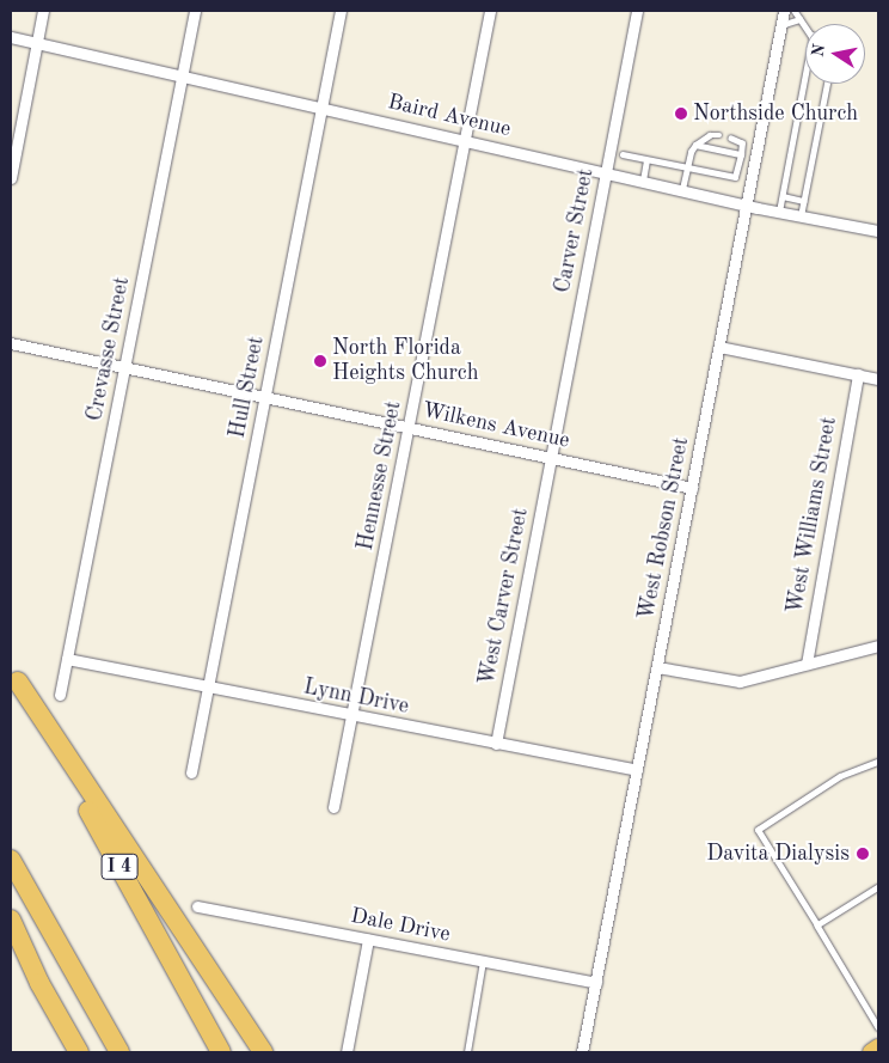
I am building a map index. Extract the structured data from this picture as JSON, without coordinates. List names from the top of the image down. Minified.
{"streets":{"highway":["I 4"],"street":["Baird Avenue","Carver Street","Crevasse Street","Hull Street","Wilkens Avenue","Hennesse Street","West Williams Street","West Robson Street","West Carver Street","Lynn Drive","Dale Drive"]},"crossings":[["Baird Avenue","Carver Street"],["Baird Avenue","Crevasse Street"],["Baird Avenue","Hull Street"],["Baird Avenue","Hennesse Street"],["Baird Avenue","West Robson Street"],["Carver Street","Wilkens Avenue"],["Carver Street","West Carver Street"],["Crevasse Street","Wilkens Avenue"],["Crevasse Street","Lynn Drive"],["Hull Street","Wilkens Avenue"],["Hull Street","Lynn Drive"],["Wilkens Avenue","Hennesse Street"],["Wilkens Avenue","West Robson Street"],["Wilkens Avenue","West Carver Street"],["Hennesse Street","Lynn Drive"],["West Robson Street","Lynn Drive"],["West Robson Street","Dale Drive"],["West Carver Street","Lynn Drive"]],"places":["Northside Church","North Florida Heights Church","Davita Dialysis"],"north":"left"}
